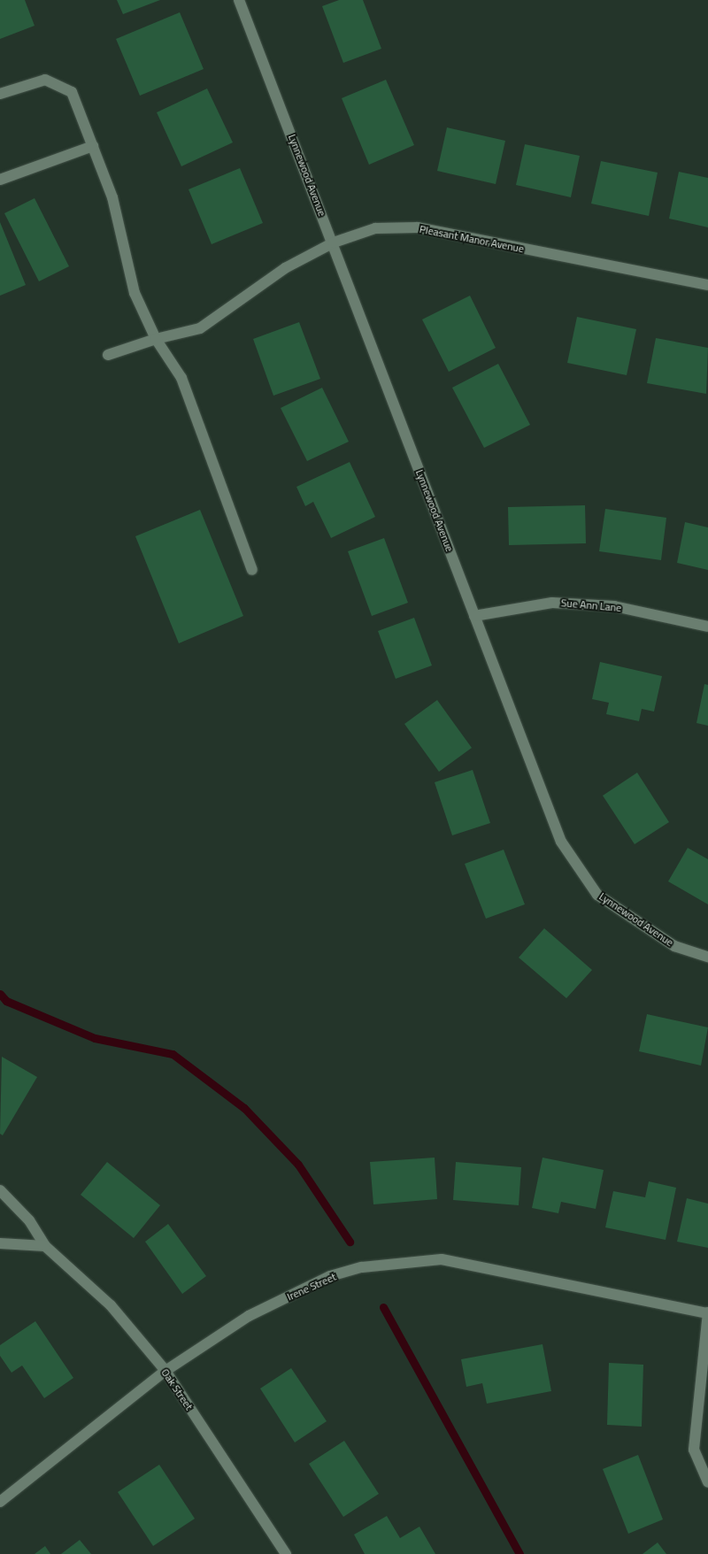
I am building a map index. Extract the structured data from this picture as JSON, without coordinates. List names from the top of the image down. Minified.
{"streets":{"street":["Lynnewood Avenue","Pleasant Manor Avenue","Sue Ann Lane","Irene Street","Oak Street"]},"crossings":[["Lynnewood Avenue","Pleasant Manor Avenue"],["Lynnewood Avenue","Sue Ann Lane"],["Irene Street","Oak Street"]]}
